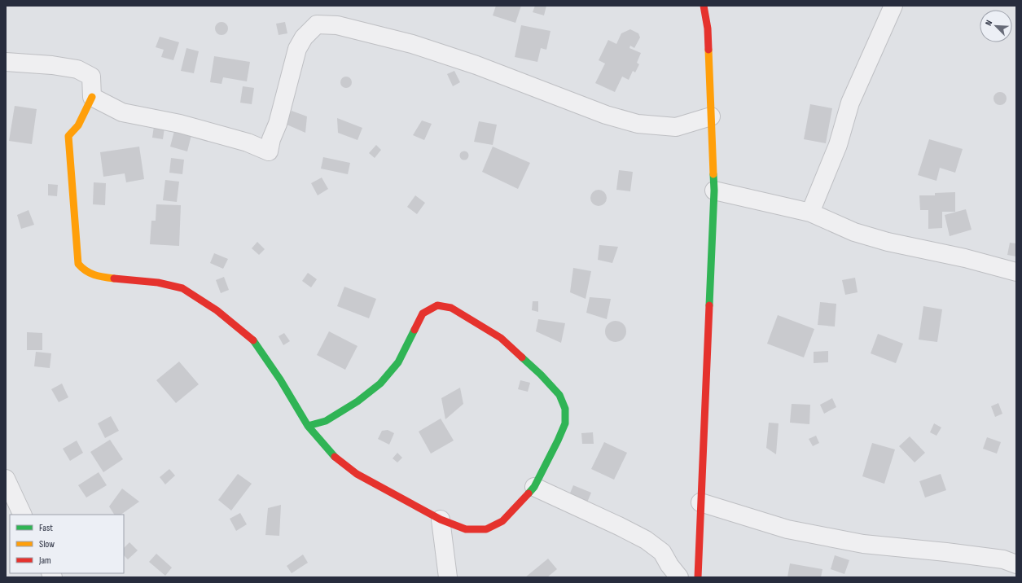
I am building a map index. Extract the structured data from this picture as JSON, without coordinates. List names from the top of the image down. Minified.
{"legend":["Fast","Slow","Jam"],"north":"top left"}
